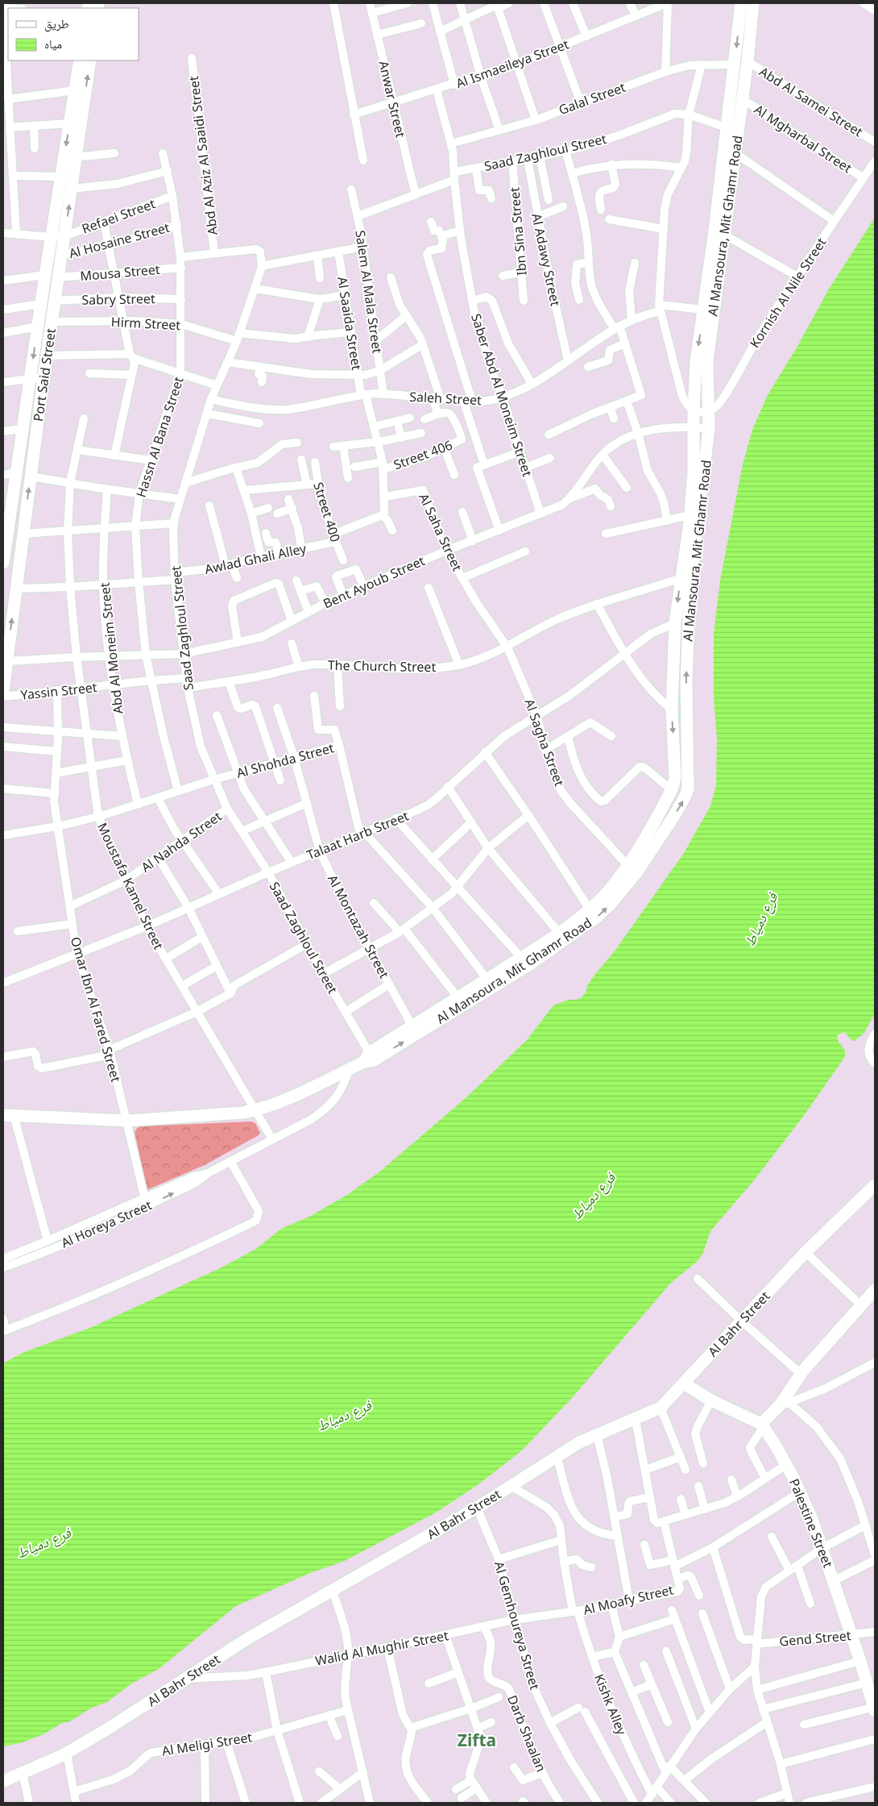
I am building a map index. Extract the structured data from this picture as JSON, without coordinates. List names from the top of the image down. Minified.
{"streets":{"street":["Al Ismaeileya Street","Galal Street","Anwar Street","Abd Al Samei Street","Al Mgharbal Street","Saad Zaghloul Street","Abd Al Aziz Al Saaidi Street","Refaei Street","Al Mansoura, Mit Ghamr Road","Ibn Sina Street","Al Hosaine Street","Al Adawy Street","Mousa Street","Salem Al Mala Street","Kornish Al Nile Street","Sabry Street","Hirm Street","Al Saaida Street","Port Said Street","Saber Abd Al Moneim Street","Saleh Street","Hassn Al Bana Street","Street 406","Street 400","Al Saha Street","Awlad Ghali Alley","Bent Ayoub Street","Abd Al Moneim Street","The Church Street","Yassin Street","Al Sagha Street","Al Shohda Street","Talaat Harb Street","Al Nahda Street","Moustafa Kamel Street","Al Montazah Street","Omar Ibn Al Fared Street","Al Horeya Street","Al Bahr Street","Palestine Street","Al Moafy Street","Al Gemhoureya Street","Gend Street","Walid Al Mughir Street","Kishk Alley","Darb Shaalan","Al Meligi Street"]},"crossings":[["Al Ismaeileya Street","Anwar Street"],["Al Ismaeileya Street","Saber Abd Al Moneim Street"],["Galal Street","Al Mansoura, Mit Ghamr Road"],["Galal Street","Saber Abd Al Moneim Street"],["Anwar Street","Saad Zaghloul Street"],["Abd Al Samei Street","Al Mansoura, Mit Ghamr Road"],["Al Mgharbal Street","Al Mansoura, Mit Ghamr Road"],["Al Mgharbal Street","Kornish Al Nile Street"],["Saad Zaghloul Street","Al Mansoura, Mit Ghamr Road"],["Saad Zaghloul Street","Ibn Sina Street"],["Saad Zaghloul Street","Al Adawy Street"],["Saad Zaghloul Street","Salem Al Mala Street"],["Saad Zaghloul Street","Hirm Street"],["Saad Zaghloul Street","Saber Abd Al Moneim Street"],["Saad Zaghloul Street","Saleh Street"],["Saad Zaghloul Street","Awlad Ghali Alley"],["Saad Zaghloul Street","Bent Ayoub Street"],["Saad Zaghloul Street","The Church Street"],["Saad Zaghloul Street","Yassin Street"],["Saad Zaghloul Street","Al Shohda Street"],["Saad Zaghloul Street","Talaat Harb Street"],["Saad Zaghloul Street","Al Nahda Street"],["Refaei Street","Port Said Street"],["Refaei Street","Hassn Al Bana Street"],["Al Mansoura, Mit Ghamr Road","Kornish Al Nile Street"],["Al Mansoura, Mit Ghamr Road","Saleh Street"],["Al Mansoura, Mit Ghamr Road","Bent Ayoub Street"],["Al Mansoura, Mit Ghamr Road","The Church Street"],["Al Mansoura, Mit Ghamr Road","Al Sagha Street"],["Al Mansoura, Mit Ghamr Road","Talaat Harb Street"],["Al Mansoura, Mit Ghamr Road","Moustafa Kamel Street"],["Al Mansoura, Mit Ghamr Road","Al Montazah Street"],["Al Mansoura, Mit Ghamr Road","Omar Ibn Al Fared Street"],["Al Mansoura, Mit Ghamr Road","Al Horeya Street"],["Al Hosaine Street","Port Said Street"],["Al Hosaine Street","Hassn Al Bana Street"],["Al Adawy Street","Saleh Street"],["Mousa Street","Port Said Street"],["Mousa Street","Hassn Al Bana Street"],["Salem Al Mala Street","Saleh Street"],["Sabry Street","Port Said Street"],["Sabry Street","Hassn Al Bana Street"],["Hirm Street","Port Said Street"],["Hirm Street","Hassn Al Bana Street"],["Al Saaida Street","Saleh Street"],["Port Said Street","Awlad Ghali Alley"],["Port Said Street","Bent Ayoub Street"],["Saber Abd Al Moneim Street","Saleh Street"],["Saber Abd Al Moneim Street","Bent Ayoub Street"],["Hassn Al Bana Street","Awlad Ghali Alley"],["Hassn Al Bana Street","Bent Ayoub Street"],["Hassn Al Bana Street","Yassin Street"],["Hassn Al Bana Street","Al Shohda Street"],["Street 400","Awlad Ghali Alley"],["Al Saha Street","Bent Ayoub Street"],["Al Saha Street","The Church Street"],["Al Saha Street","Al Sagha Street"],["Awlad Ghali Alley","Abd Al Moneim Street"],["Awlad Ghali Alley","Moustafa Kamel Street"],["Bent Ayoub Street","Abd Al Moneim Street"],["Bent Ayoub Street","Moustafa Kamel Street"],["Abd Al Moneim Street","Yassin Street"],["Abd Al Moneim Street","Al Shohda Street"],["The Church Street","Al Sagha Street"],["Yassin Street","Moustafa Kamel Street"],["Yassin Street","Omar Ibn Al Fared Street"],["Al Sagha Street","Talaat Harb Street"],["Al Shohda Street","Talaat Harb Street"],["Al Shohda Street","Moustafa Kamel Street"],["Al Shohda Street","Al Montazah Street"],["Al Shohda Street","Omar Ibn Al Fared Street"],["Talaat Harb Street","Moustafa Kamel Street"],["Talaat Harb Street","Al Montazah Street"],["Talaat Harb Street","Omar Ibn Al Fared Street"],["Al Nahda Street","Moustafa Kamel Street"],["Al Nahda Street","Omar Ibn Al Fared Street"],["Moustafa Kamel Street","Al Horeya Street"],["Omar Ibn Al Fared Street","Al Horeya Street"],["Al Bahr Street","Al Gemhoureya Street"],["Al Bahr Street","Walid Al Mughir Street"],["Al Bahr Street","Kishk Alley"],["Palestine Street","Gend Street"],["Al Moafy Street","Walid Al Mughir Street"],["Al Moafy Street","Kishk Alley"],["Al Gemhoureya Street","Walid Al Mughir Street"],["Walid Al Mughir Street","Kishk Alley"],["Walid Al Mughir Street","Darb Shaalan"]],"districts":["Zifta"],"water":["فرع دمياط"],"legend":["طريق","مياه"]}
